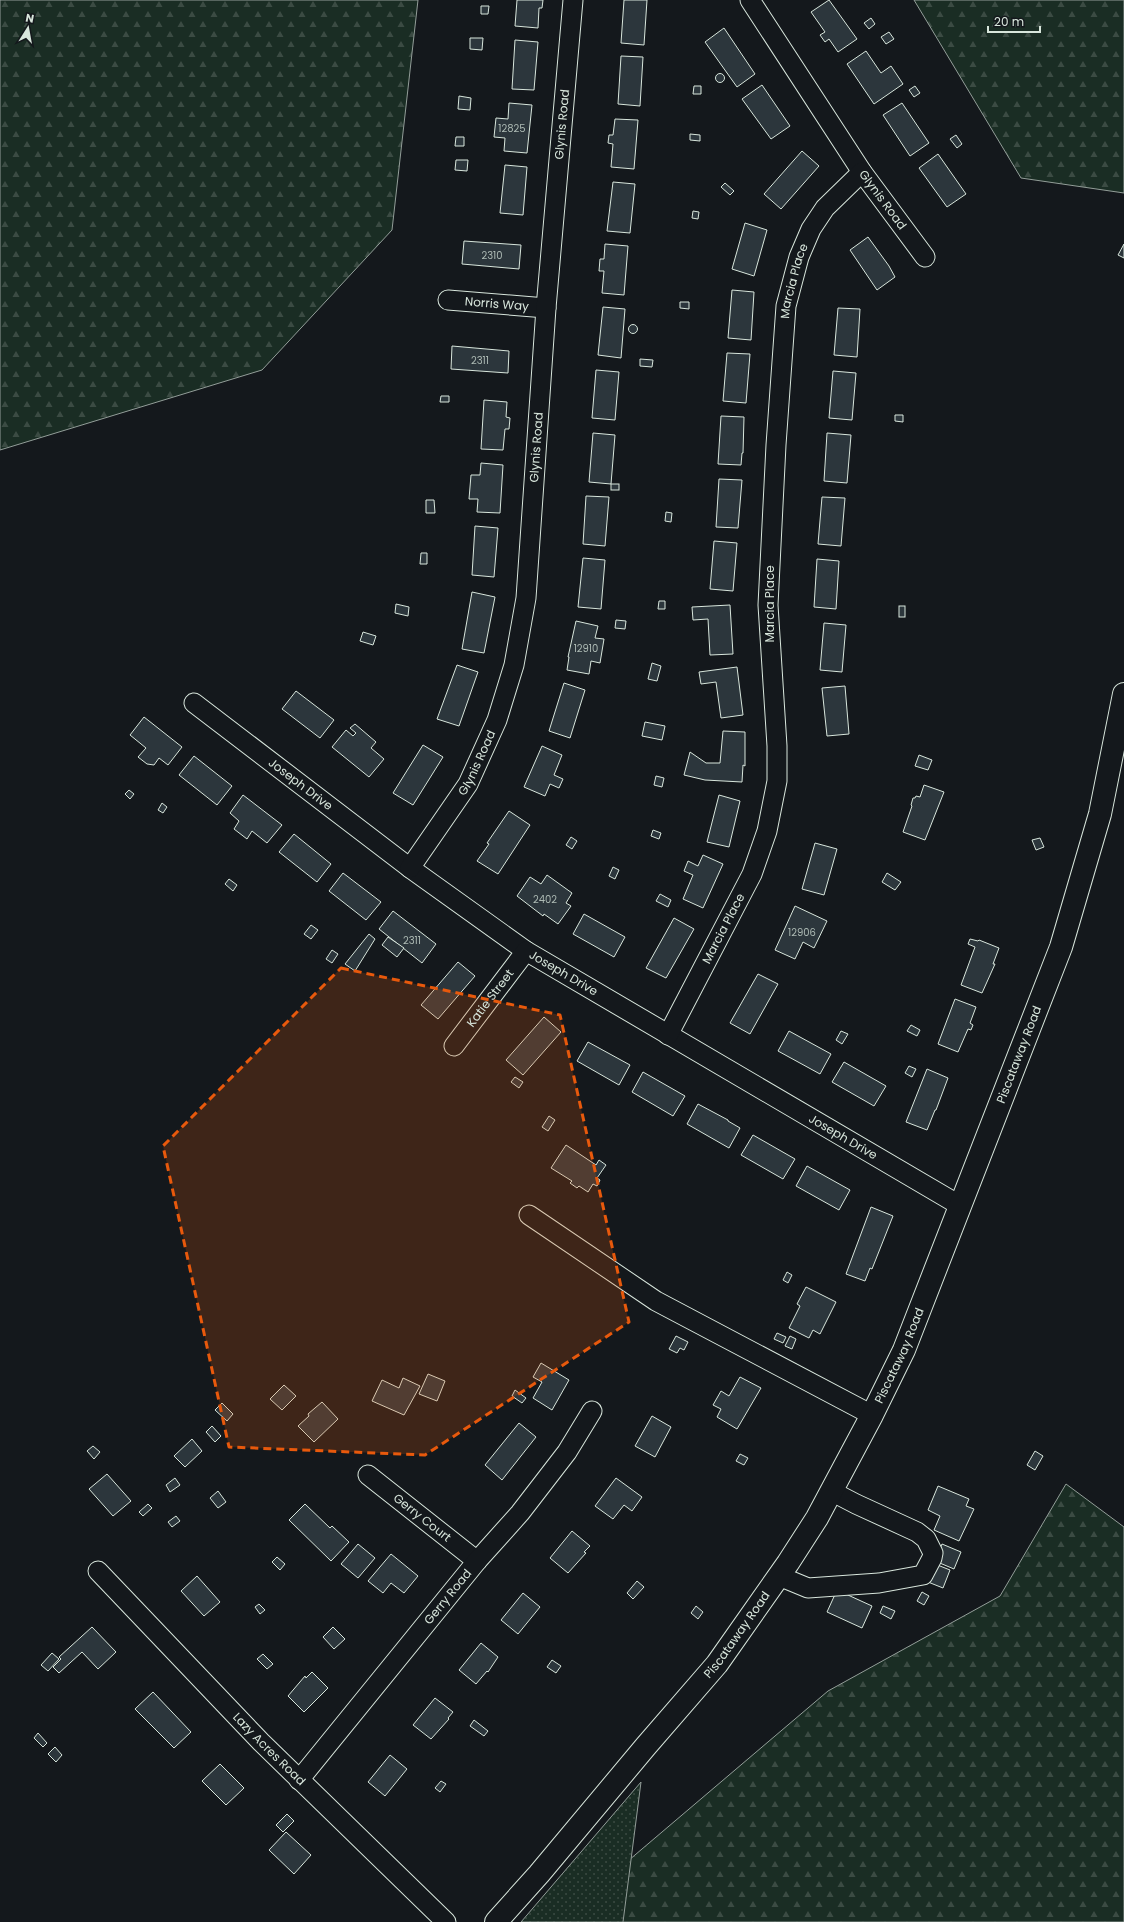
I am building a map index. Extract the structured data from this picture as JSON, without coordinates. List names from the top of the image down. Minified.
{"streets":{"main road":["Piscataway Road"],"street":["Glynis Road","Marcia Place","Norris Way","Joseph Drive","Katie Street","Gerry Court","Gerry Road","Lazy Acres Road"]},"crossings":[["Glynis Road","Marcia Place"],["Glynis Road","Norris Way"],["Glynis Road","Joseph Drive"],["Marcia Place","Joseph Drive"],["Joseph Drive","Katie Street"],["Joseph Drive","Piscataway Road"],["Gerry Court","Gerry Road"],["Gerry Road","Lazy Acres Road"]],"house_numbers":["12825","2310","2311","12910","2402","12906","2311"],"scale_bar":"20 m","north":"top"}
